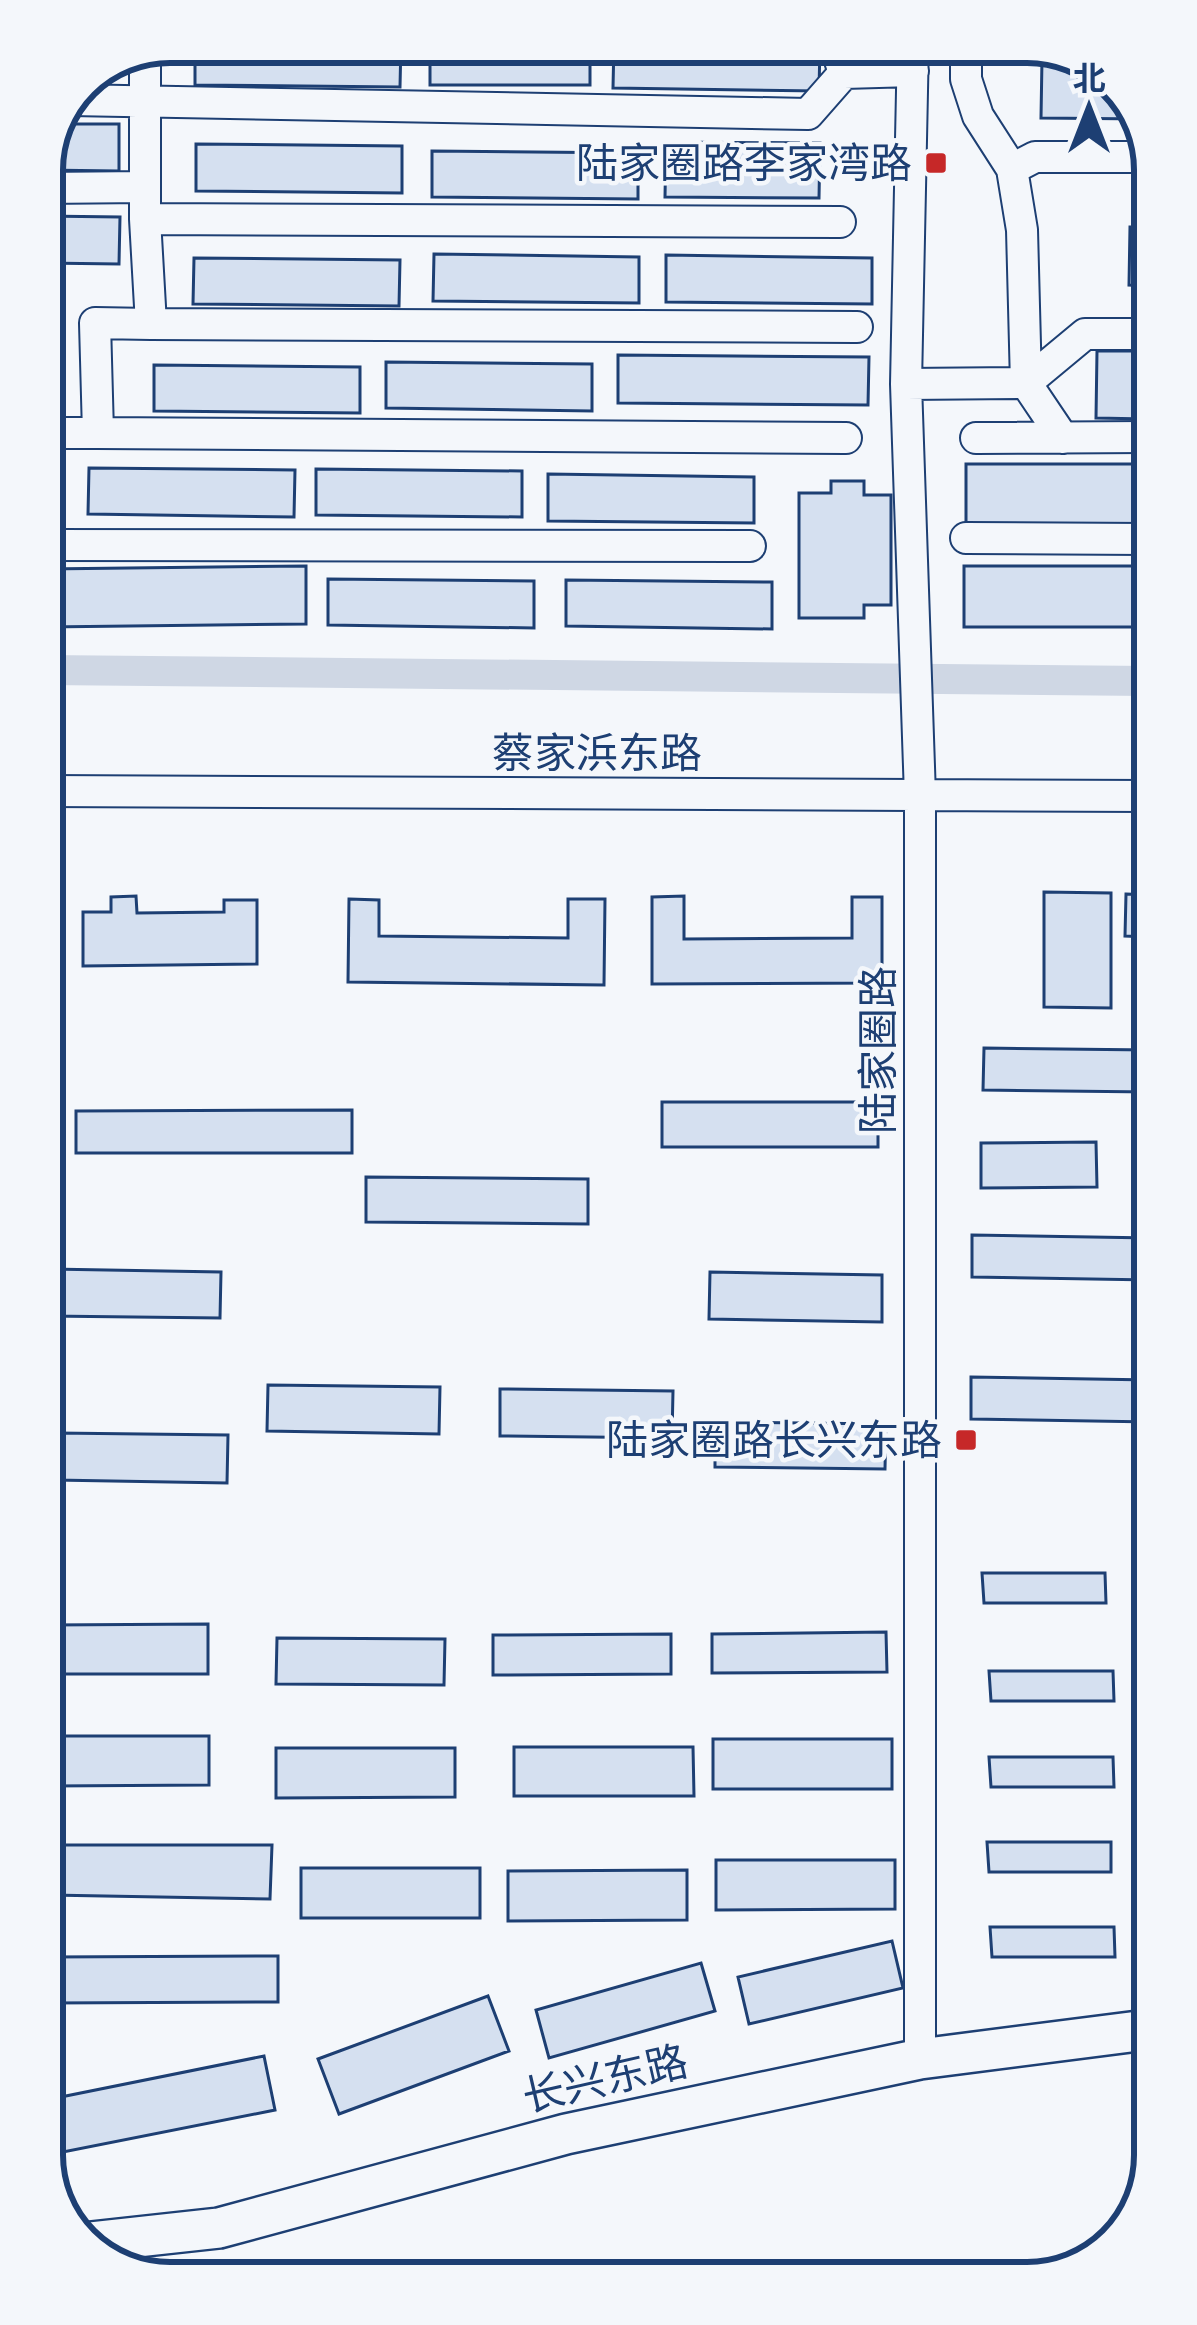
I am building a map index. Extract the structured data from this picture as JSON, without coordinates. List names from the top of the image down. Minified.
{"streets":{"main road":["长兴东路"],"street":["蔡家浜东路","陆家圈路"]},"crossings":[["蔡家浜东路","陆家圈路"],["陆家圈路","长兴东路"]],"places":{"transit":["陆家圈路李家湾路","陆家圈路长兴东路"]},"north":"top"}
